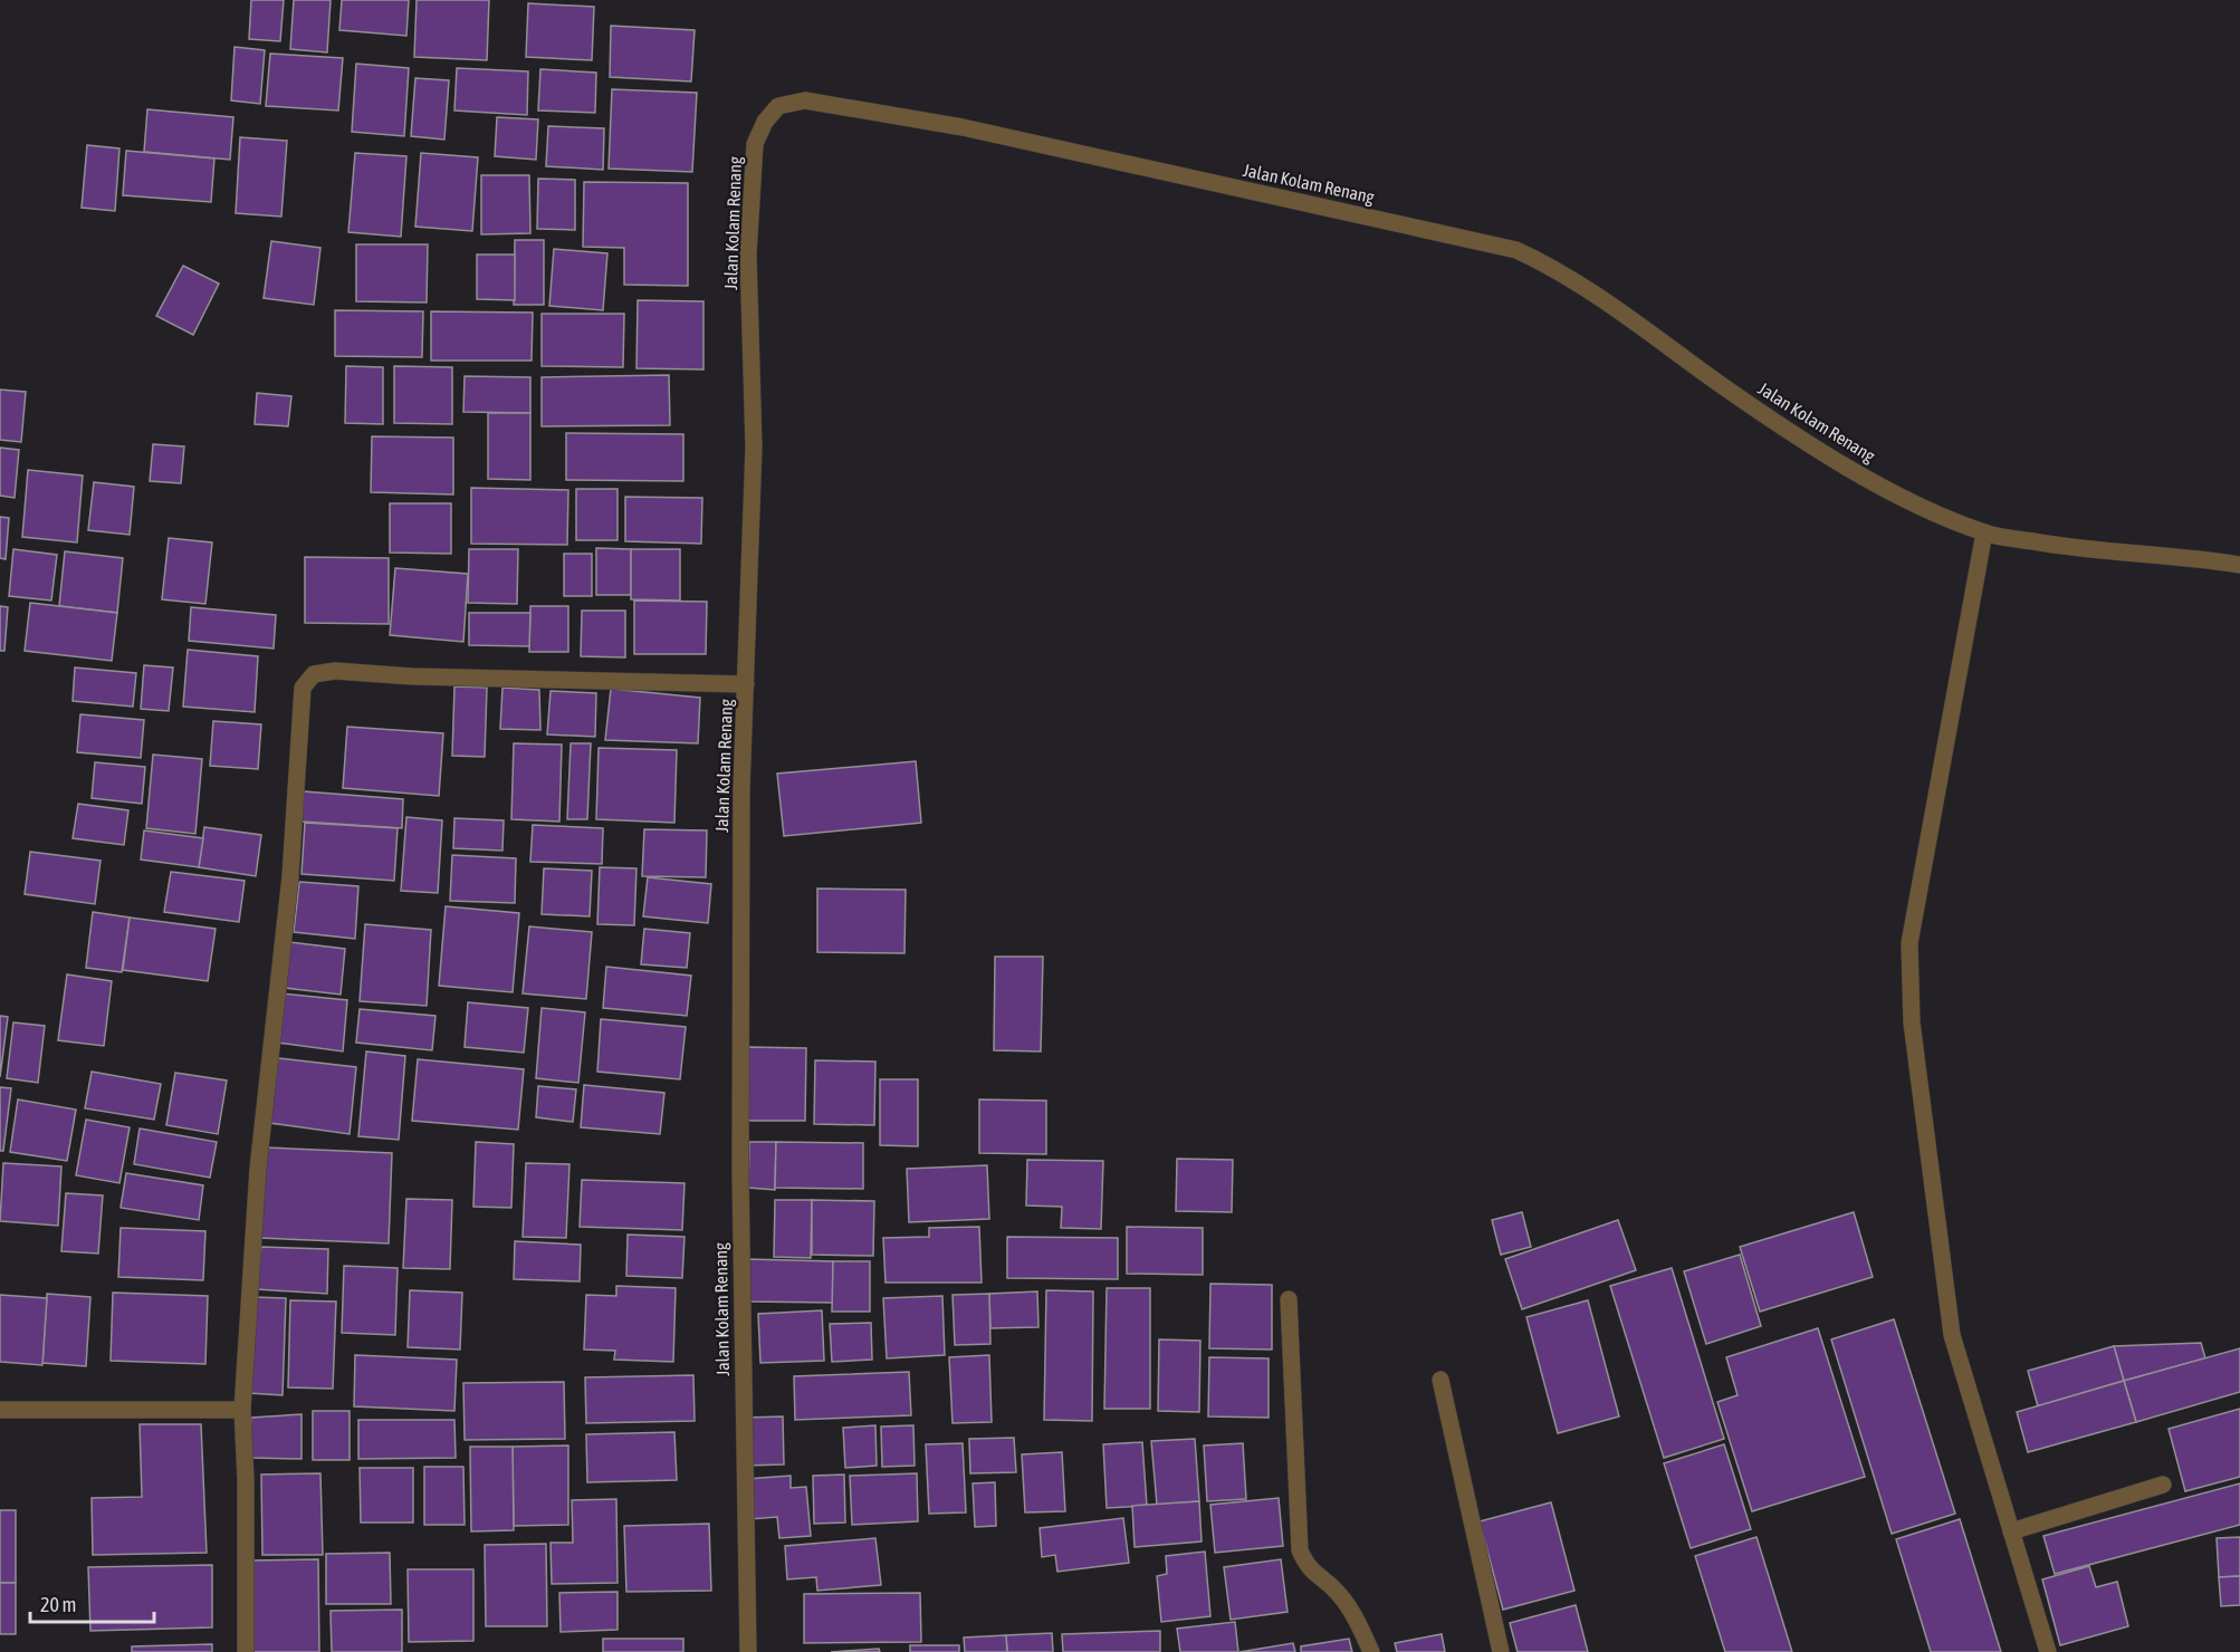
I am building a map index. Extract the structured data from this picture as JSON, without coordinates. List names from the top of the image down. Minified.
{"streets":{"street":["Jalan Kolam Renang"]},"scale_bar":"20 m"}
